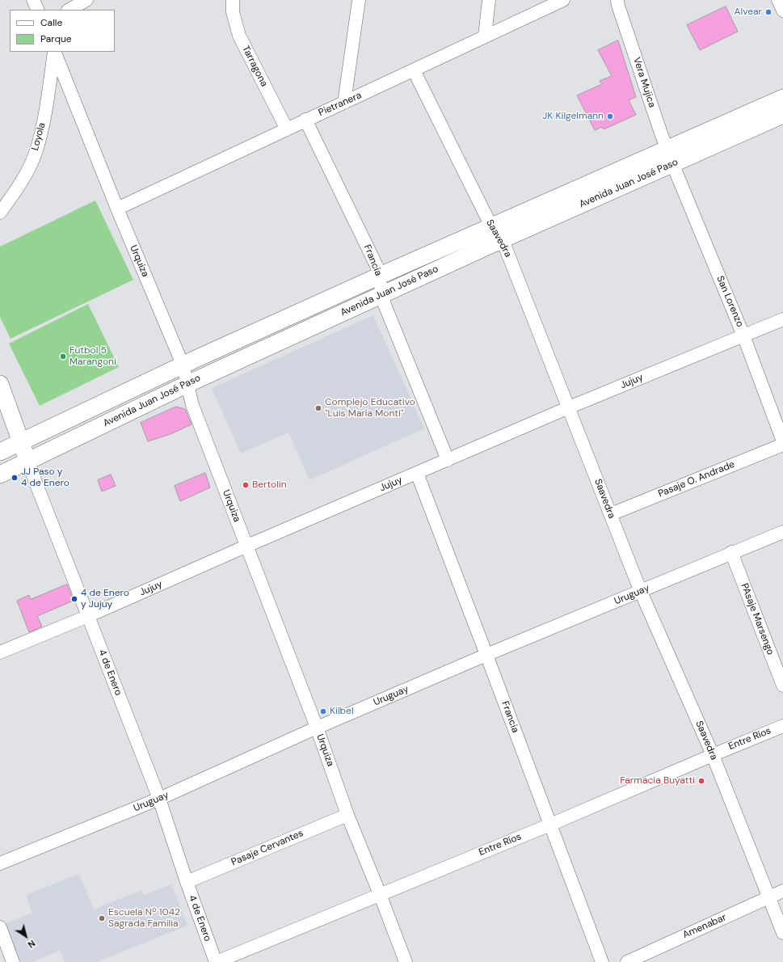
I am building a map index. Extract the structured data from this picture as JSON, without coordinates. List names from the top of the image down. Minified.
{"streets":{"main road":["Avenida Juan José Paso","4 de Enero"],"street":["Tarragona","Vera Mujica","Pietranera","Loyola","Saavedra","Francia","Urquiza","San Lorenzo","Jujuy","Pasaje O. Andrade","Uruguay","PAsaje Marsengo","Entre Ríos","Pasaje Cervantes","Amenabar"]},"crossings":[["Tarragona","Pietranera"],["Vera Mujica","Avenida Juan José Paso"],["Vera Mujica","San Lorenzo"],["Pietranera","Saavedra"],["Pietranera","Francia"],["Pietranera","Urquiza"],["Loyola","Urquiza"],["Avenida Juan José Paso","Saavedra"],["Avenida Juan José Paso","Francia"],["Avenida Juan José Paso","Urquiza"],["Avenida Juan José Paso","San Lorenzo"],["Avenida Juan José Paso","4 de Enero"],["Saavedra","Jujuy"],["Saavedra","Pasaje O. Andrade"],["Saavedra","Uruguay"],["Saavedra","Entre Ríos"],["Saavedra","Amenabar"],["Francia","Jujuy"],["Francia","Uruguay"],["Francia","Entre Ríos"],["Urquiza","Jujuy"],["Urquiza","Uruguay"],["Urquiza","Entre Ríos"],["Urquiza","Pasaje Cervantes"],["San Lorenzo","Jujuy"],["Jujuy","4 de Enero"],["Uruguay","PAsaje Marsengo"],["Uruguay","4 de Enero"],["4 de Enero","Entre Ríos"],["4 de Enero","Pasaje Cervantes"]],"places":["Alvear","JK Kilgelmann","Futbol 5 Marangoni","Complejo Educativo \"Luis María Monti\"","JJ Paso y 4 de Enero","Bertolin","4 de Enero y Jujuy","Kilbel","Farmacia Buyatti","Escuela Nº 1042 Sagrada Familia"],"legend":["Calle","Parque"],"north":"bottom right"}
